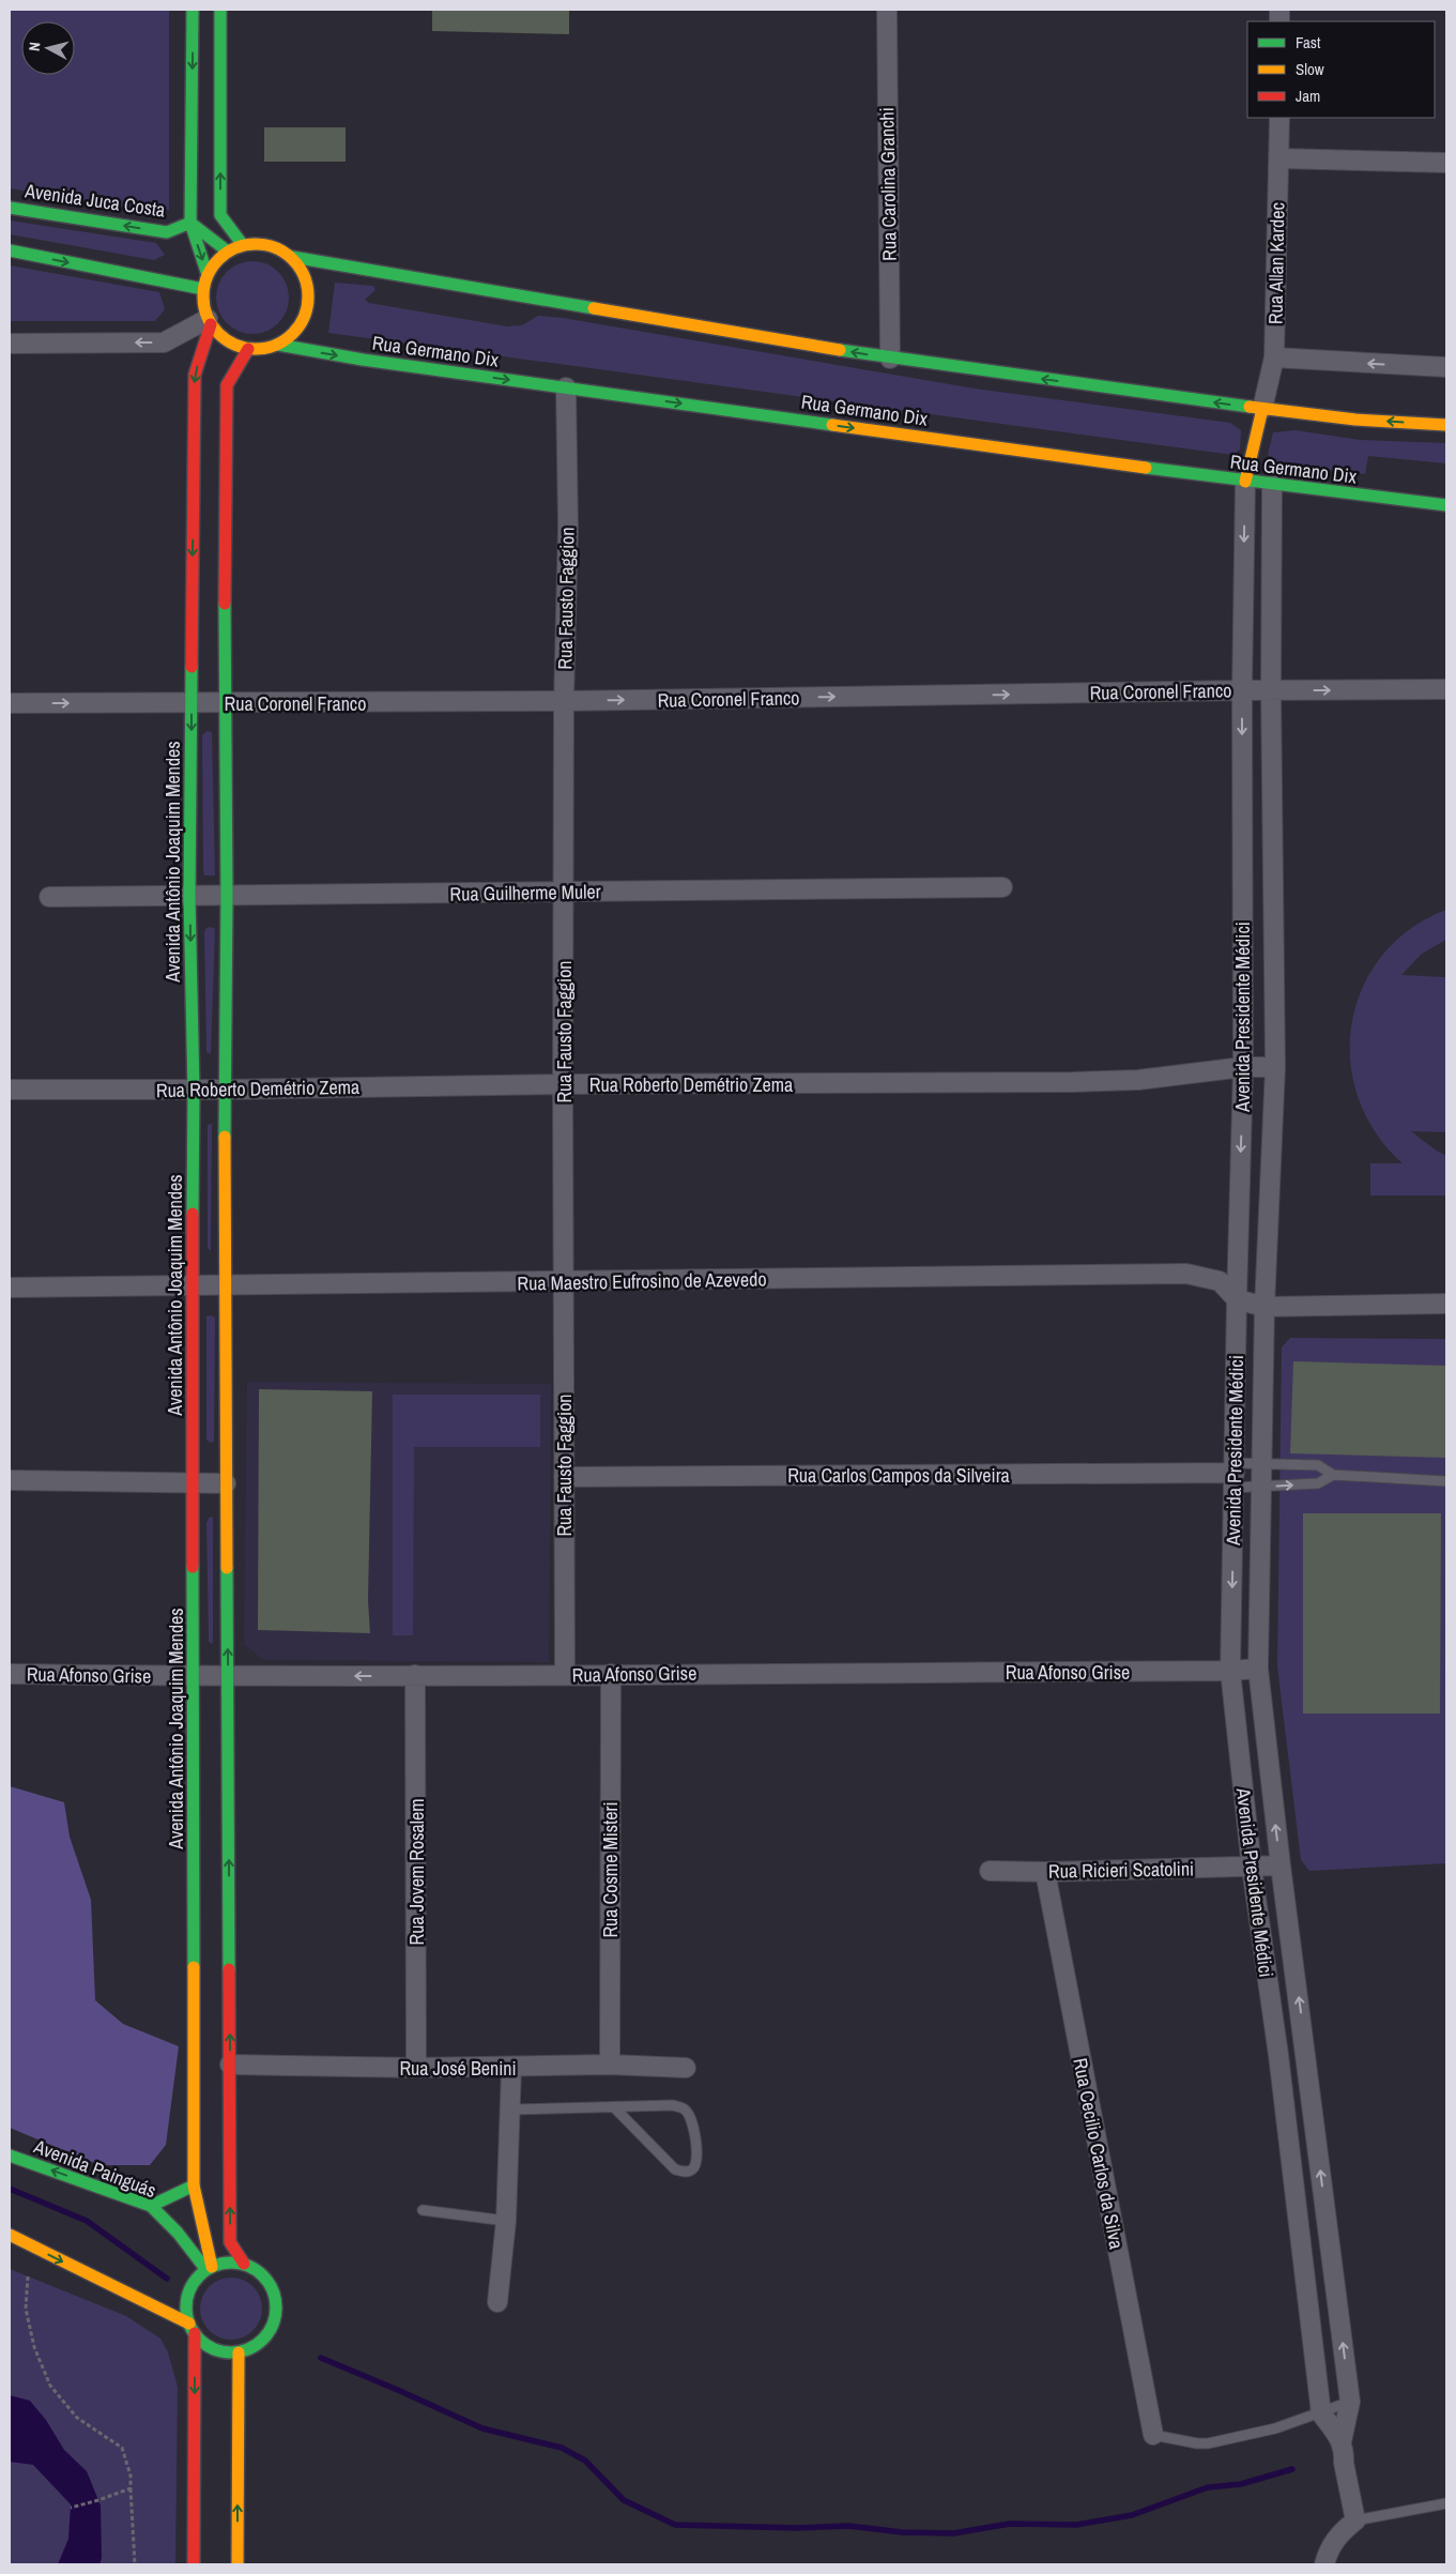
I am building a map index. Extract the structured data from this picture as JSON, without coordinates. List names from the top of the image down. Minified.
{"streets":{"main road":["Avenida Juca Costa","Rua Germano Dix","Avenida Antônio Joaquim Mendes","Avenida Painguás"],"street":["Rua Carolina Granchi","Rua Allan Kardec","Rua Fausto Faggion","Rua Coronel Franco","Rua Guilherme Muler","Avenida Presidente Médici","Rua Roberto Demétrio Zema","Rua Maestro Eufrosino de Azevedo","Rua Carlos Campos da Silveira","Rua Afonso Grise","Rua Cosme Misteri","Rua Ricieri Scatolini","Rua Jovem Rosalem","Rua José Benini","Rua Cecilio Carlos da Silva"]},"crossings":[["Avenida Juca Costa","Rua Germano Dix"],["Avenida Juca Costa","Avenida Antônio Joaquim Mendes"],["Rua Germano Dix","Rua Fausto Faggion"],["Rua Germano Dix","Avenida Antônio Joaquim Mendes"],["Rua Germano Dix","Avenida Presidente Médici"],["Rua Fausto Faggion","Rua Coronel Franco"],["Rua Fausto Faggion","Rua Guilherme Muler"],["Rua Fausto Faggion","Rua Roberto Demétrio Zema"],["Rua Fausto Faggion","Rua Maestro Eufrosino de Azevedo"],["Rua Fausto Faggion","Rua Carlos Campos da Silveira"],["Rua Fausto Faggion","Rua Afonso Grise"],["Rua Coronel Franco","Avenida Antônio Joaquim Mendes"],["Rua Coronel Franco","Avenida Presidente Médici"],["Avenida Antônio Joaquim Mendes","Rua Guilherme Muler"],["Avenida Antônio Joaquim Mendes","Rua Roberto Demétrio Zema"],["Avenida Antônio Joaquim Mendes","Rua Maestro Eufrosino de Azevedo"],["Avenida Antônio Joaquim Mendes","Rua Afonso Grise"],["Avenida Antônio Joaquim Mendes","Avenida Painguás"],["Avenida Presidente Médici","Rua Roberto Demétrio Zema"],["Avenida Presidente Médici","Rua Maestro Eufrosino de Azevedo"],["Avenida Presidente Médici","Rua Carlos Campos da Silveira"],["Avenida Presidente Médici","Rua Afonso Grise"],["Avenida Presidente Médici","Rua Ricieri Scatolini"],["Rua Afonso Grise","Rua Cosme Misteri"],["Rua Afonso Grise","Rua Jovem Rosalem"],["Rua Cosme Misteri","Rua José Benini"],["Rua Ricieri Scatolini","Rua Cecilio Carlos da Silva"],["Rua Jovem Rosalem","Rua José Benini"]],"one_way":["Rua Coronel Franco"],"legend":["Fast","Slow","Jam"],"north":"left"}
